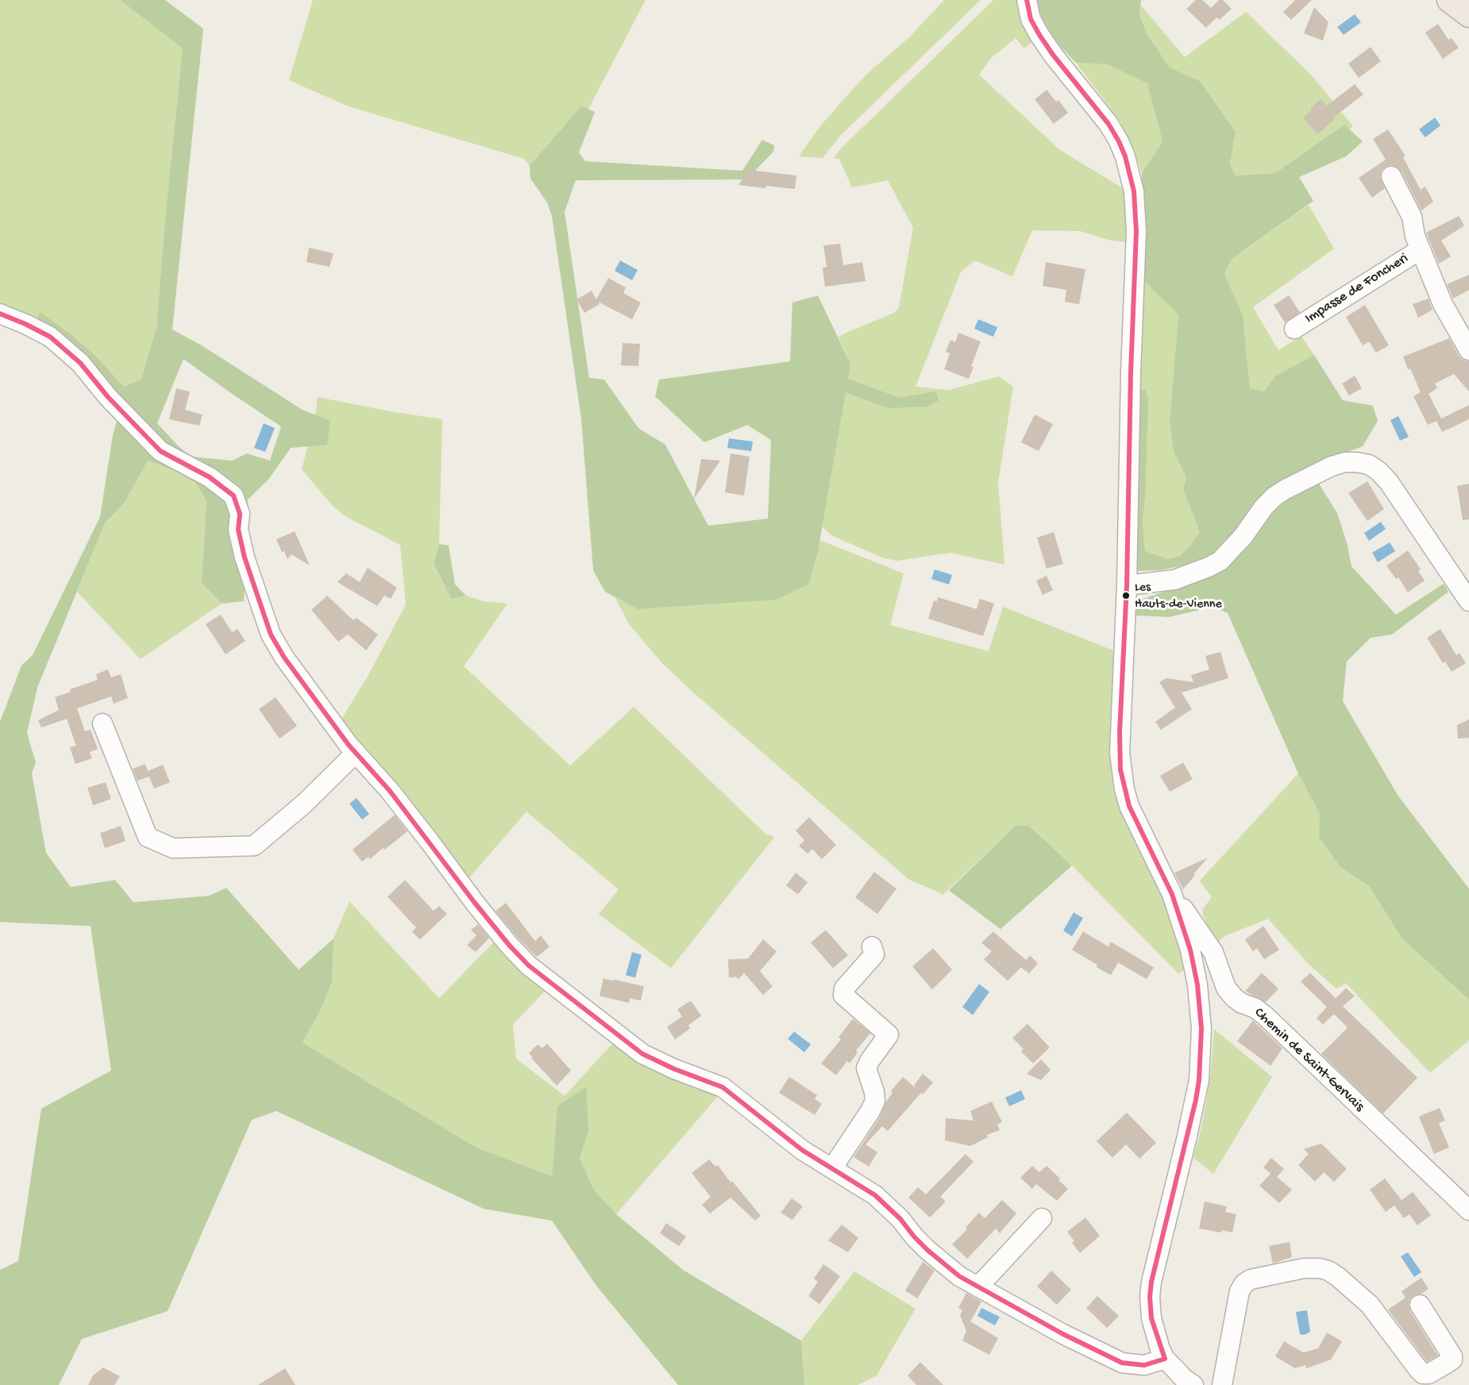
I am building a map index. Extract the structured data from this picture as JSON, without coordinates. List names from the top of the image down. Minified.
{"streets":{"street":["Impasse de Foncheri","Chemin de Saint-Gervais"]},"places":["Les Hauts-de-Vienne"]}
